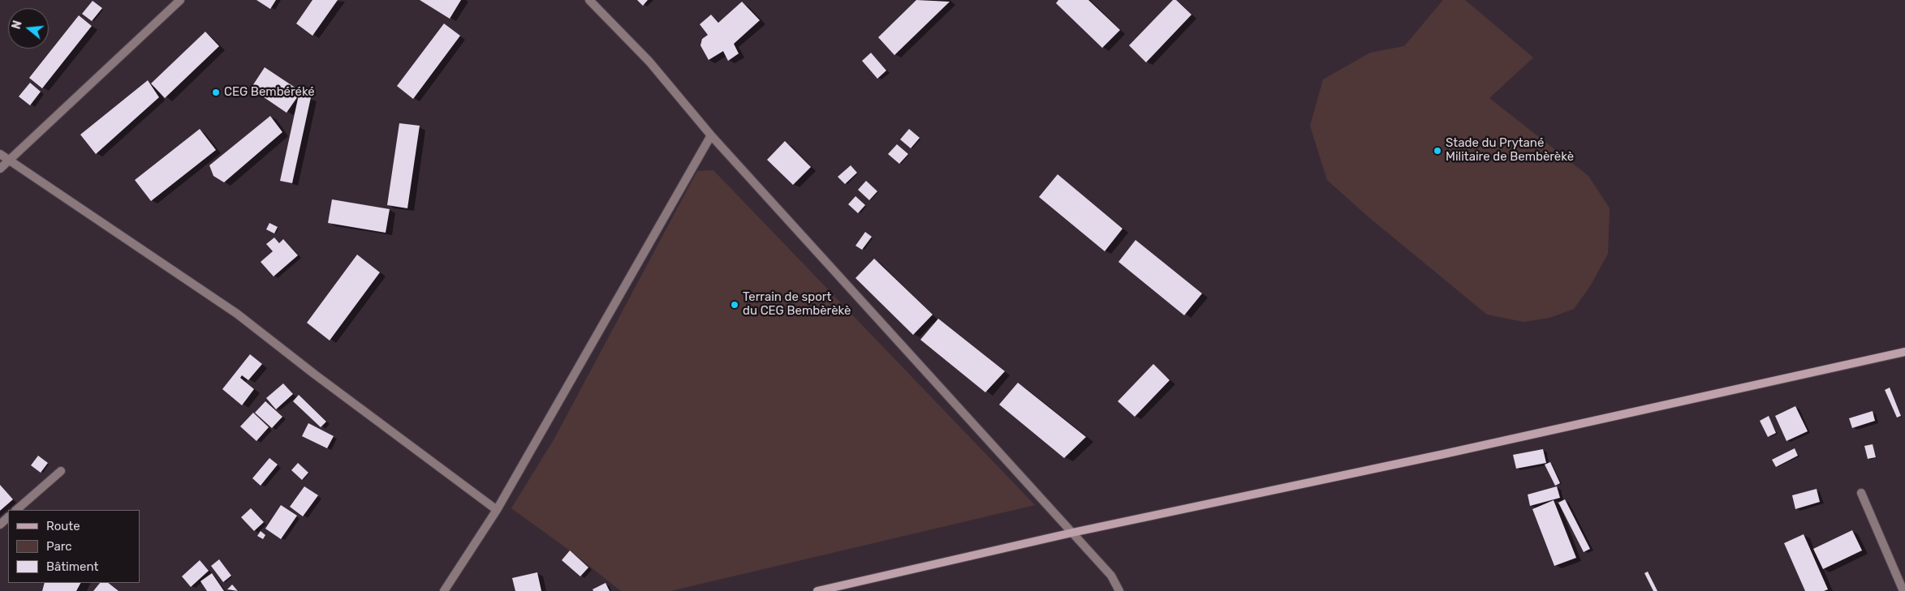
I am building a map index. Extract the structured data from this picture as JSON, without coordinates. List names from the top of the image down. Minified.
{"places":["CEG Bembéréké","Stade du Prytané Militaire de Bembèrèkè","Terrain de sport du CEG Bembèrèkè"],"legend":["Route","Parc","Bâtiment"],"north":"left"}
